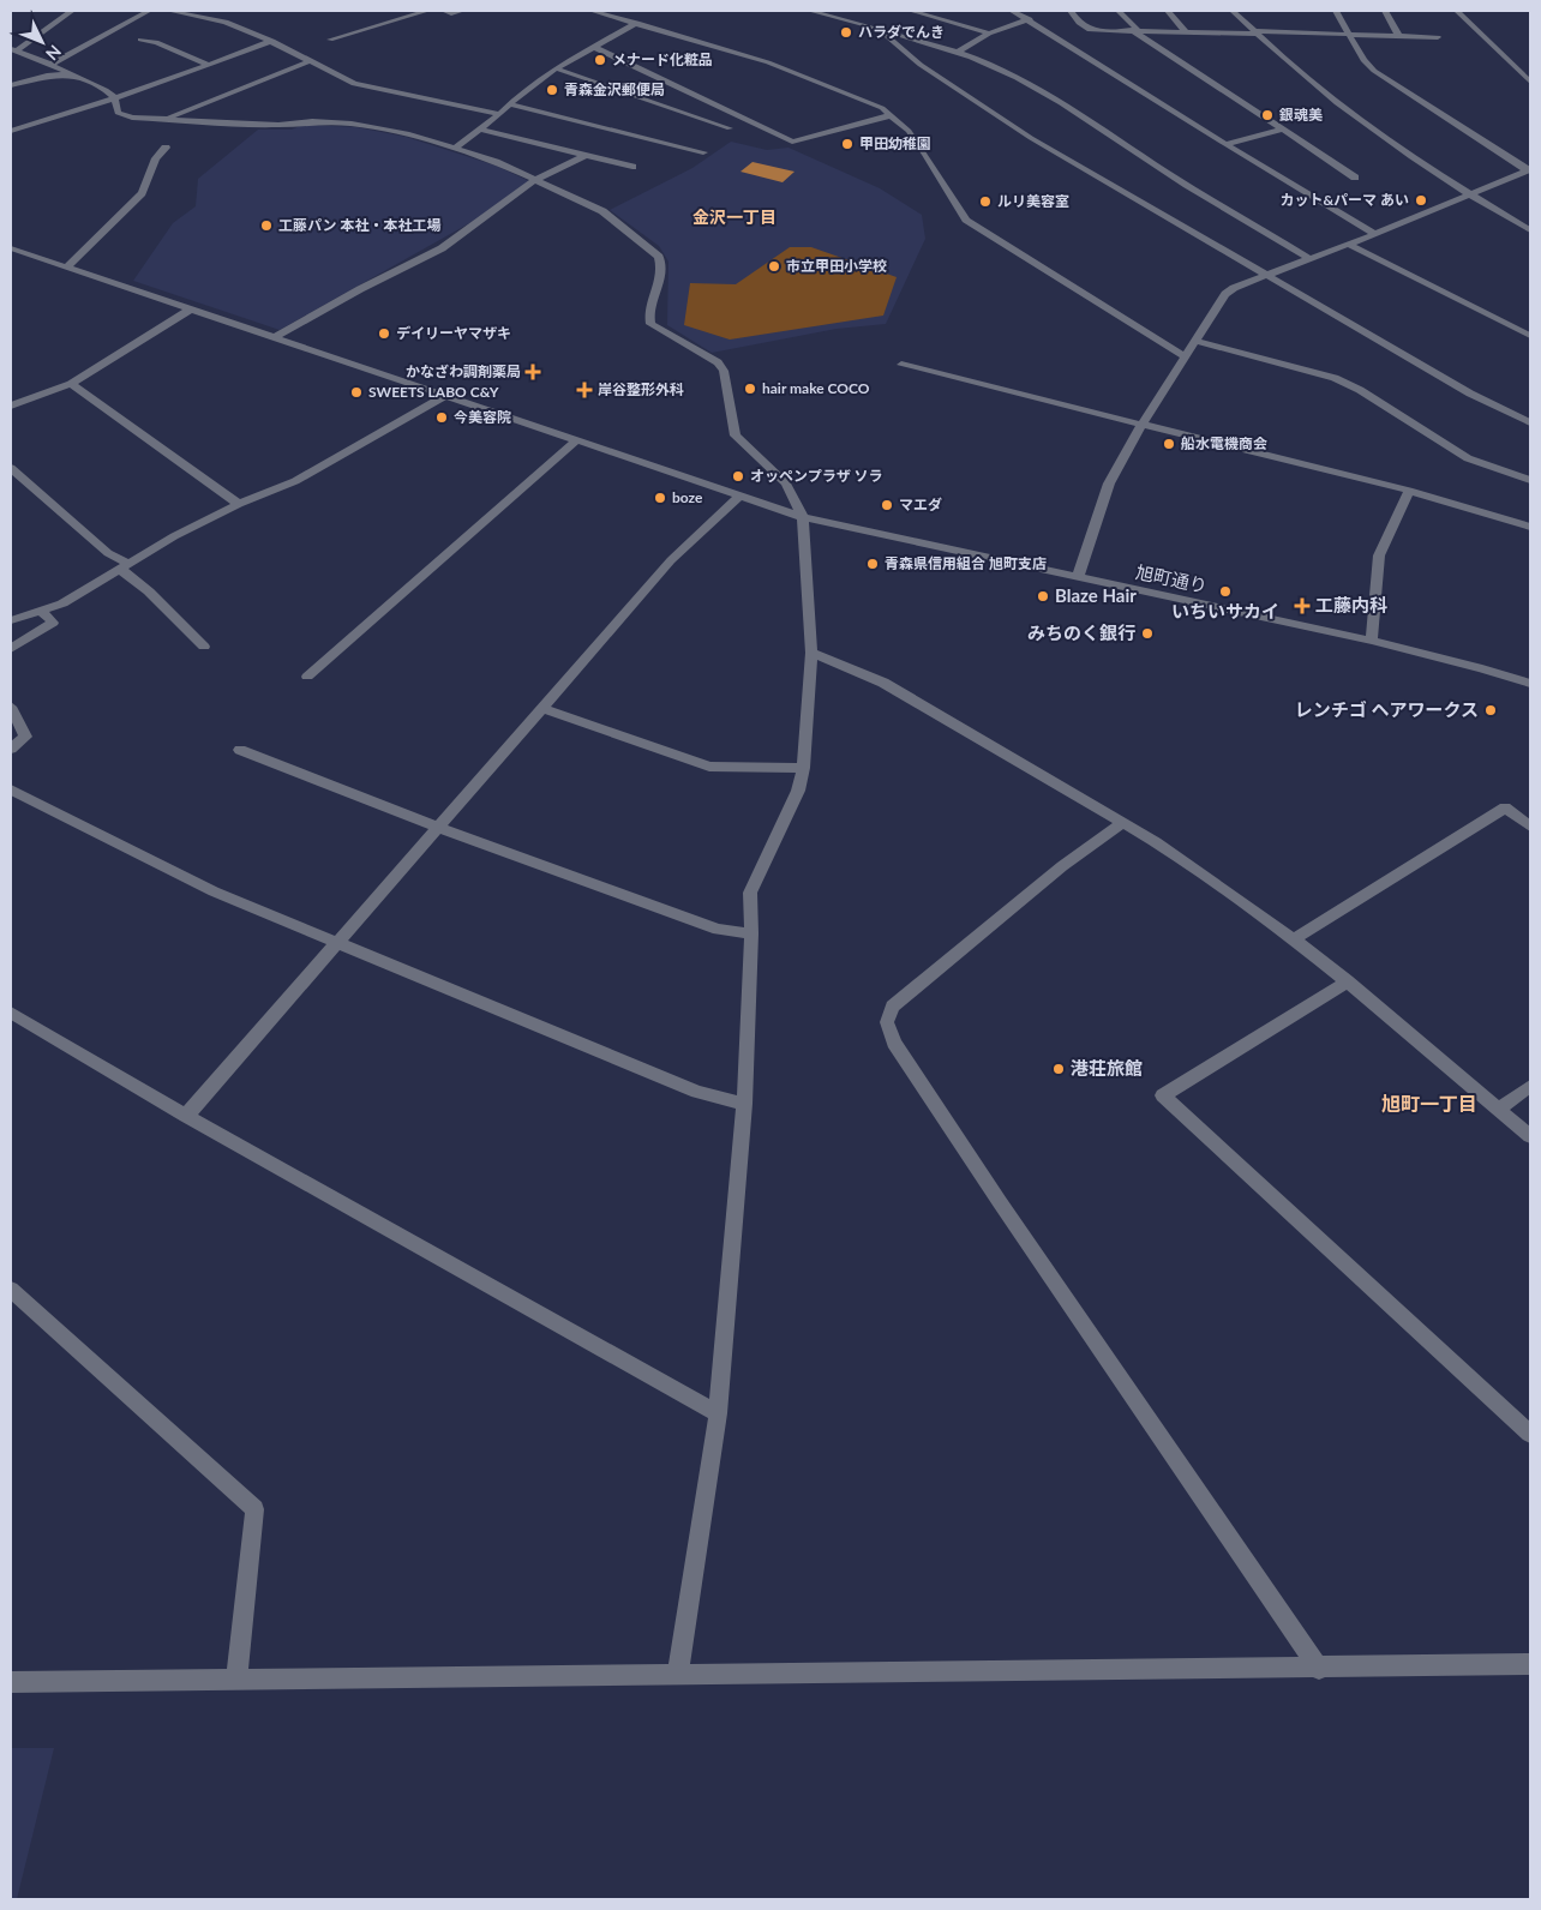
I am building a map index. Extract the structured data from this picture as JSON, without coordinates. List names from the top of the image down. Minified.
{"streets":{"street":["旭町通り"]},"districts":["金沢一丁目","旭町一丁目"],"places":{"other":["ハラダでんき","メナード化粧品","青森金沢郵便局","銀魂美","甲田幼稚園","カット&パーマ あい","ルリ美容室","工藤パン 本社・本社工場","市立甲田小学校","デイリーヤマザキ","hair make COCO","SWEETS LABO C&Y","今美容院","船水電機商会","オッペンプラザ ソラ","boze","マエダ","青森県信用組合 旭町支店","いちいサカイ","Blaze Hair","みちのく銀行","レンチゴ ヘアワークス","港荘旅館"],"health":["かなざわ調剤薬局","岸谷整形外科","工藤内科"]},"north":"bottom right"}
